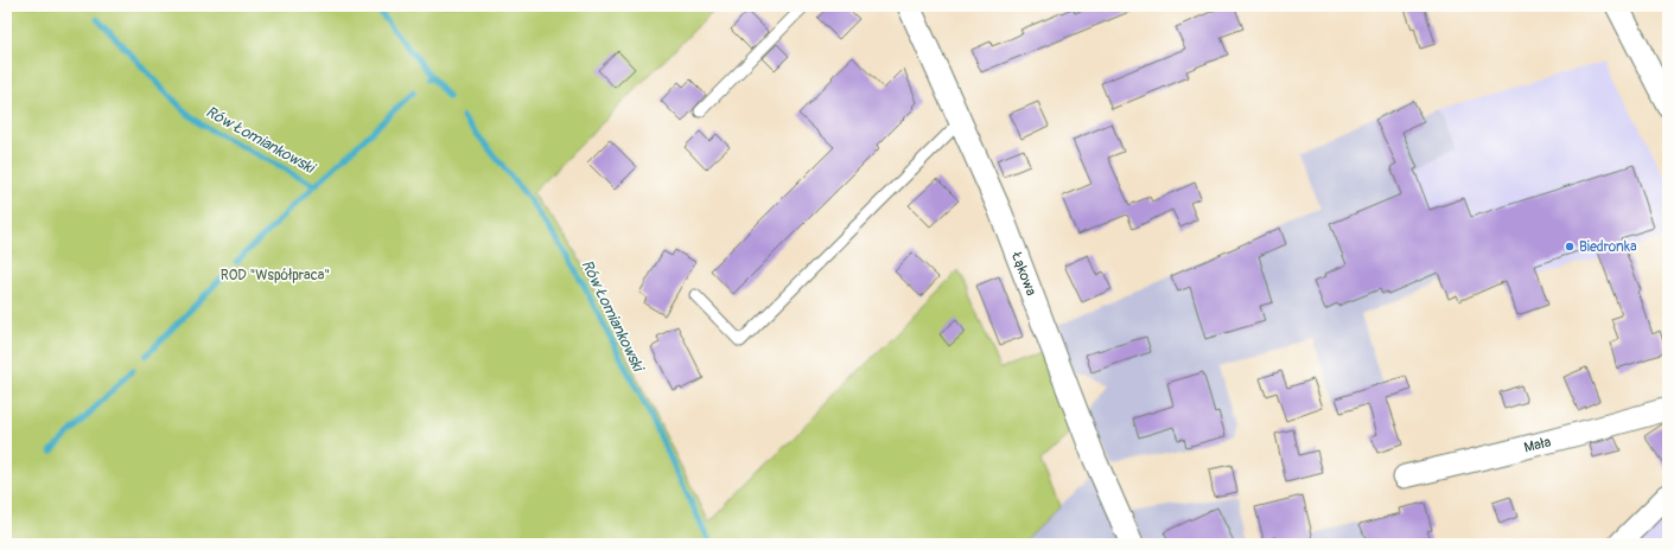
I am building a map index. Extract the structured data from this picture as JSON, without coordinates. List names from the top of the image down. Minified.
{"streets":{"street":["Łąkowa","Mała"]},"water":["Rów Łomiankowski"],"parks":["ROD \"Współpraca\""],"places":["Biedronka"]}
